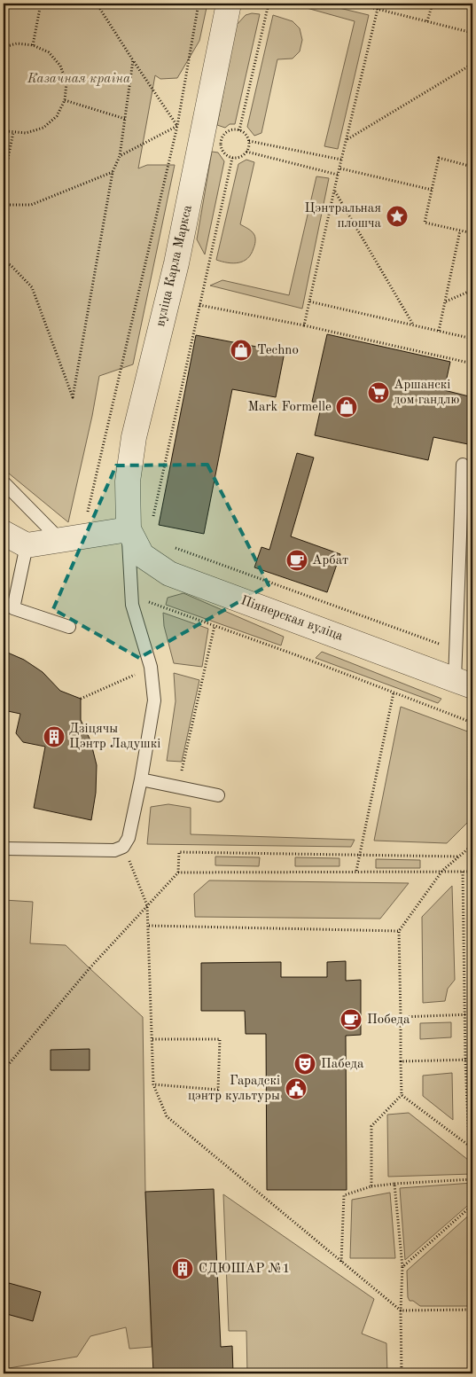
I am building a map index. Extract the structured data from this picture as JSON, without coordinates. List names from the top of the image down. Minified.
{"streets":{"street":["вуліца Карла Маркса","Піянерская вуліца"]},"crossings":[["вуліца Карла Маркса","Піянерская вуліца"]],"parks":["Казачная краіна"],"places":{"place":["Цэнтральная плошча"],"shop":["Techno","Mark Formelle"],"supermarket":["Аршанскі дом гандлю"],"cafe":["Арбат","Победа"],"building":["Дзіцячы Цэнтр Ладушкі","СДЮШАР №1"],"theatre":["Пабеда"],"public building":["Гарадскі цэнтр культуры"]}}
